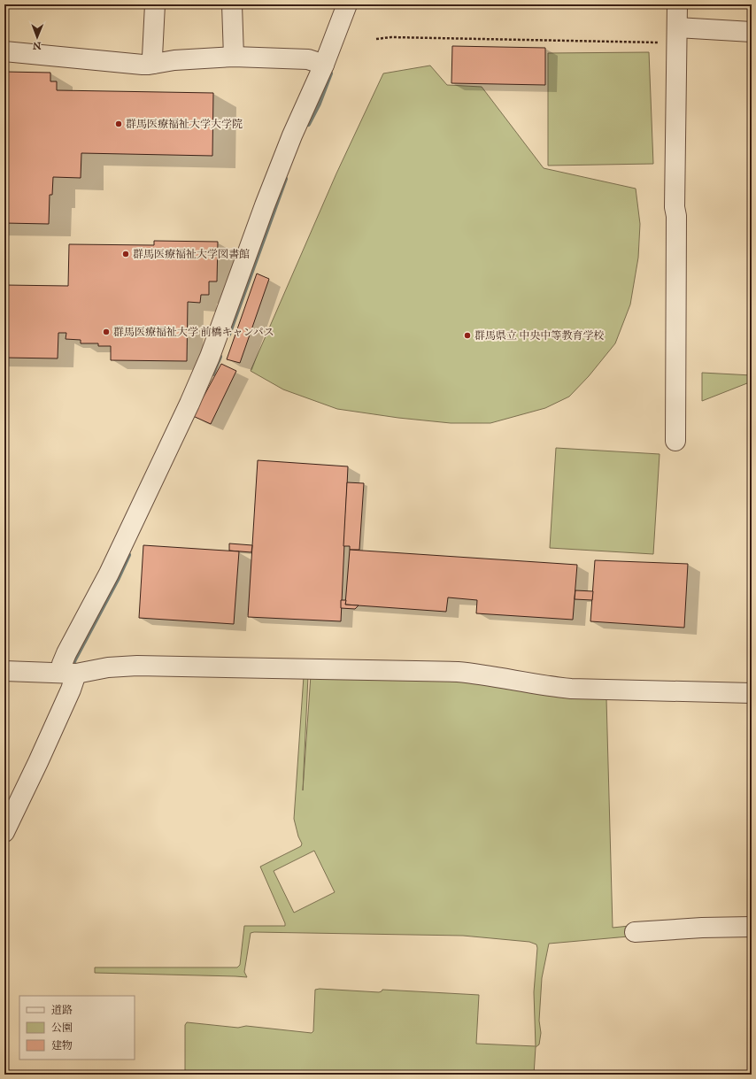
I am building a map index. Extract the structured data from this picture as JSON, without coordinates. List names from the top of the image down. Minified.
{"places":["群馬医療福祉大学大学院","群馬医療福祉大学図書館","群馬医療福祉大学 前橋キャンパス","群馬県立 中央中等教育学校"],"legend":["道路","公園","建物"],"north":"bottom"}
